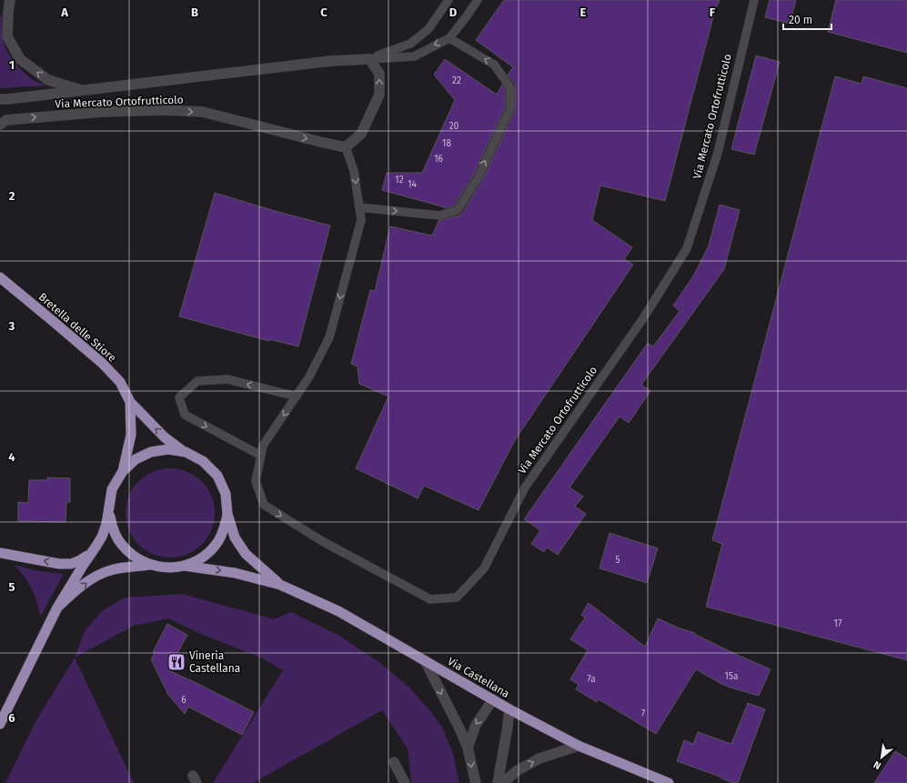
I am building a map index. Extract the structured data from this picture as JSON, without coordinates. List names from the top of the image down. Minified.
{"streets":{"main road":["Bretella delle Stiore","Via Castellana"],"street":["Via Mercato Ortofrutticolo"]},"crossings":[["Bretella delle Stiore","Via Castellana"]],"places":{"restaurant":["Vineria Castellana"]},"house_numbers":["22","20","18","16","12","14","5","17","15a","7a","6","7"],"scale_bar":"20 m","north":"bottom left","grid":{"columns":["A","B","C","D","E","F"],"rows":["1","2","3","4","5","6"]}}
